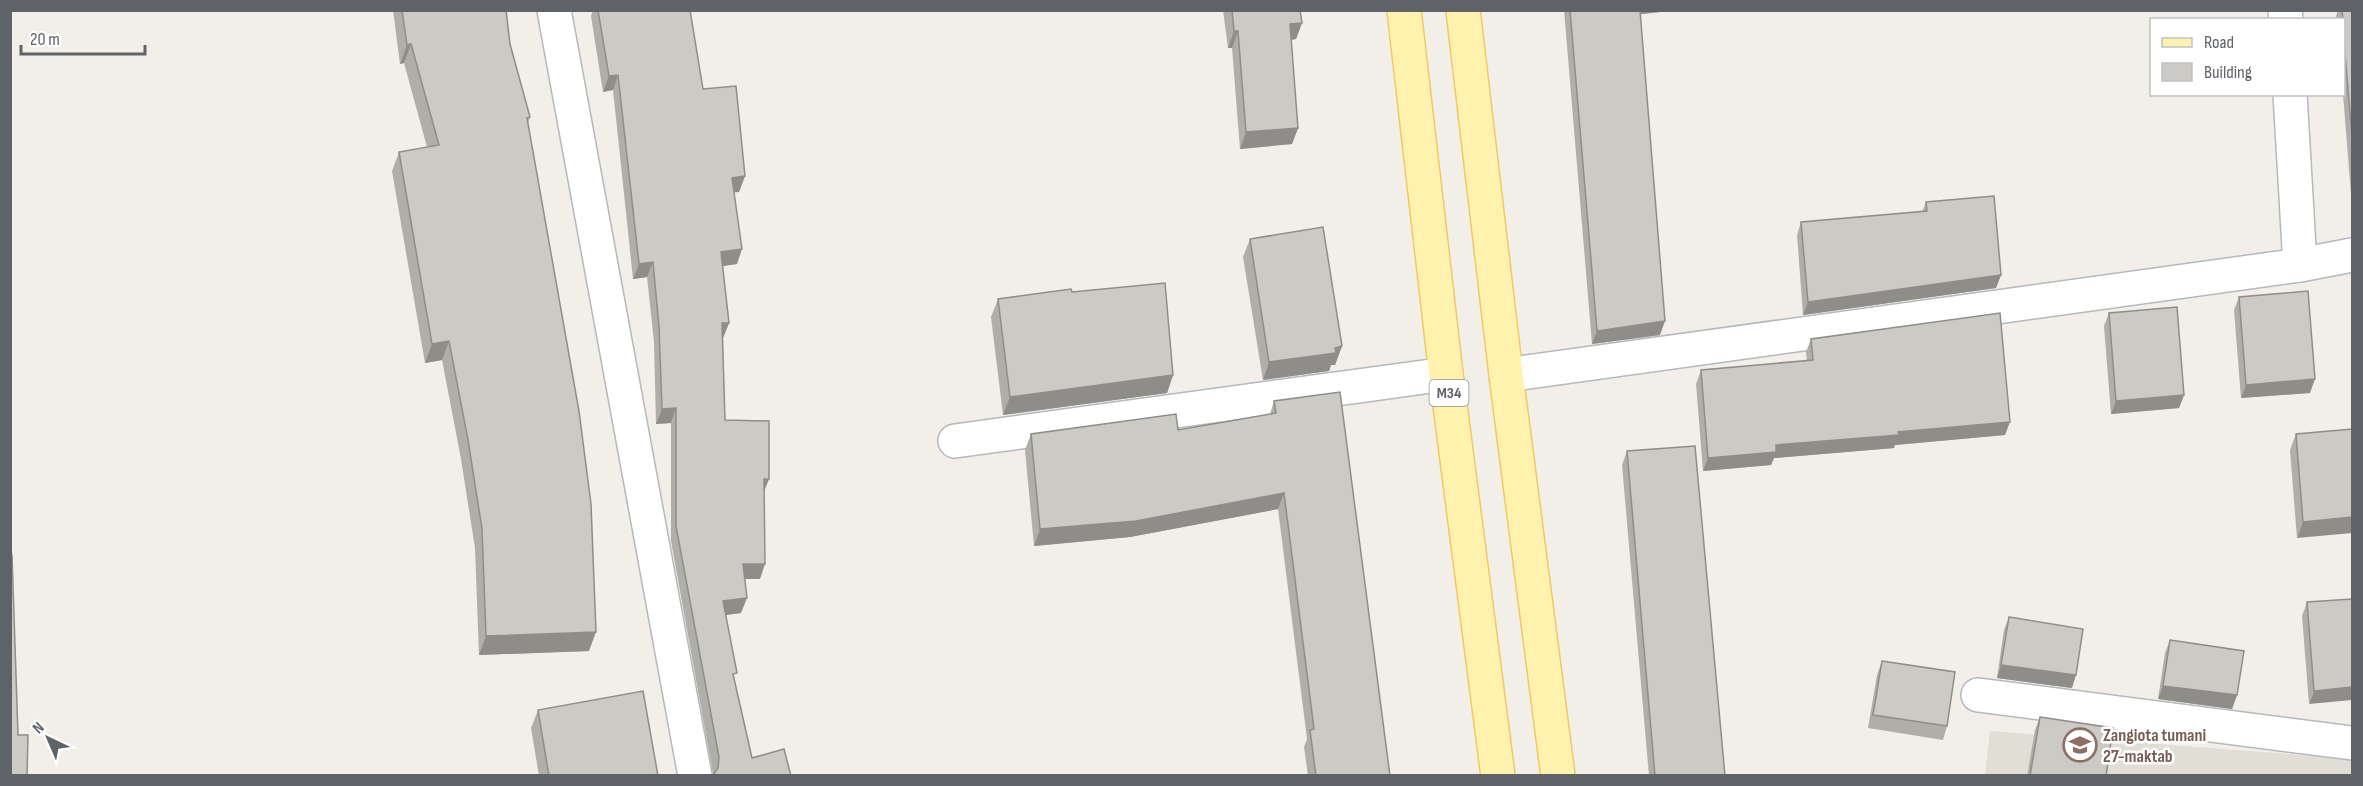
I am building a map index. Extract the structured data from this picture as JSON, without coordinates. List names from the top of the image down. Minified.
{"streets":{"main road":["M34"]},"places":{"school or university":["Zangiota tumani 27-maktab"]},"legend":["Road","Building"],"scale_bar":"20 m","north":"top left"}
